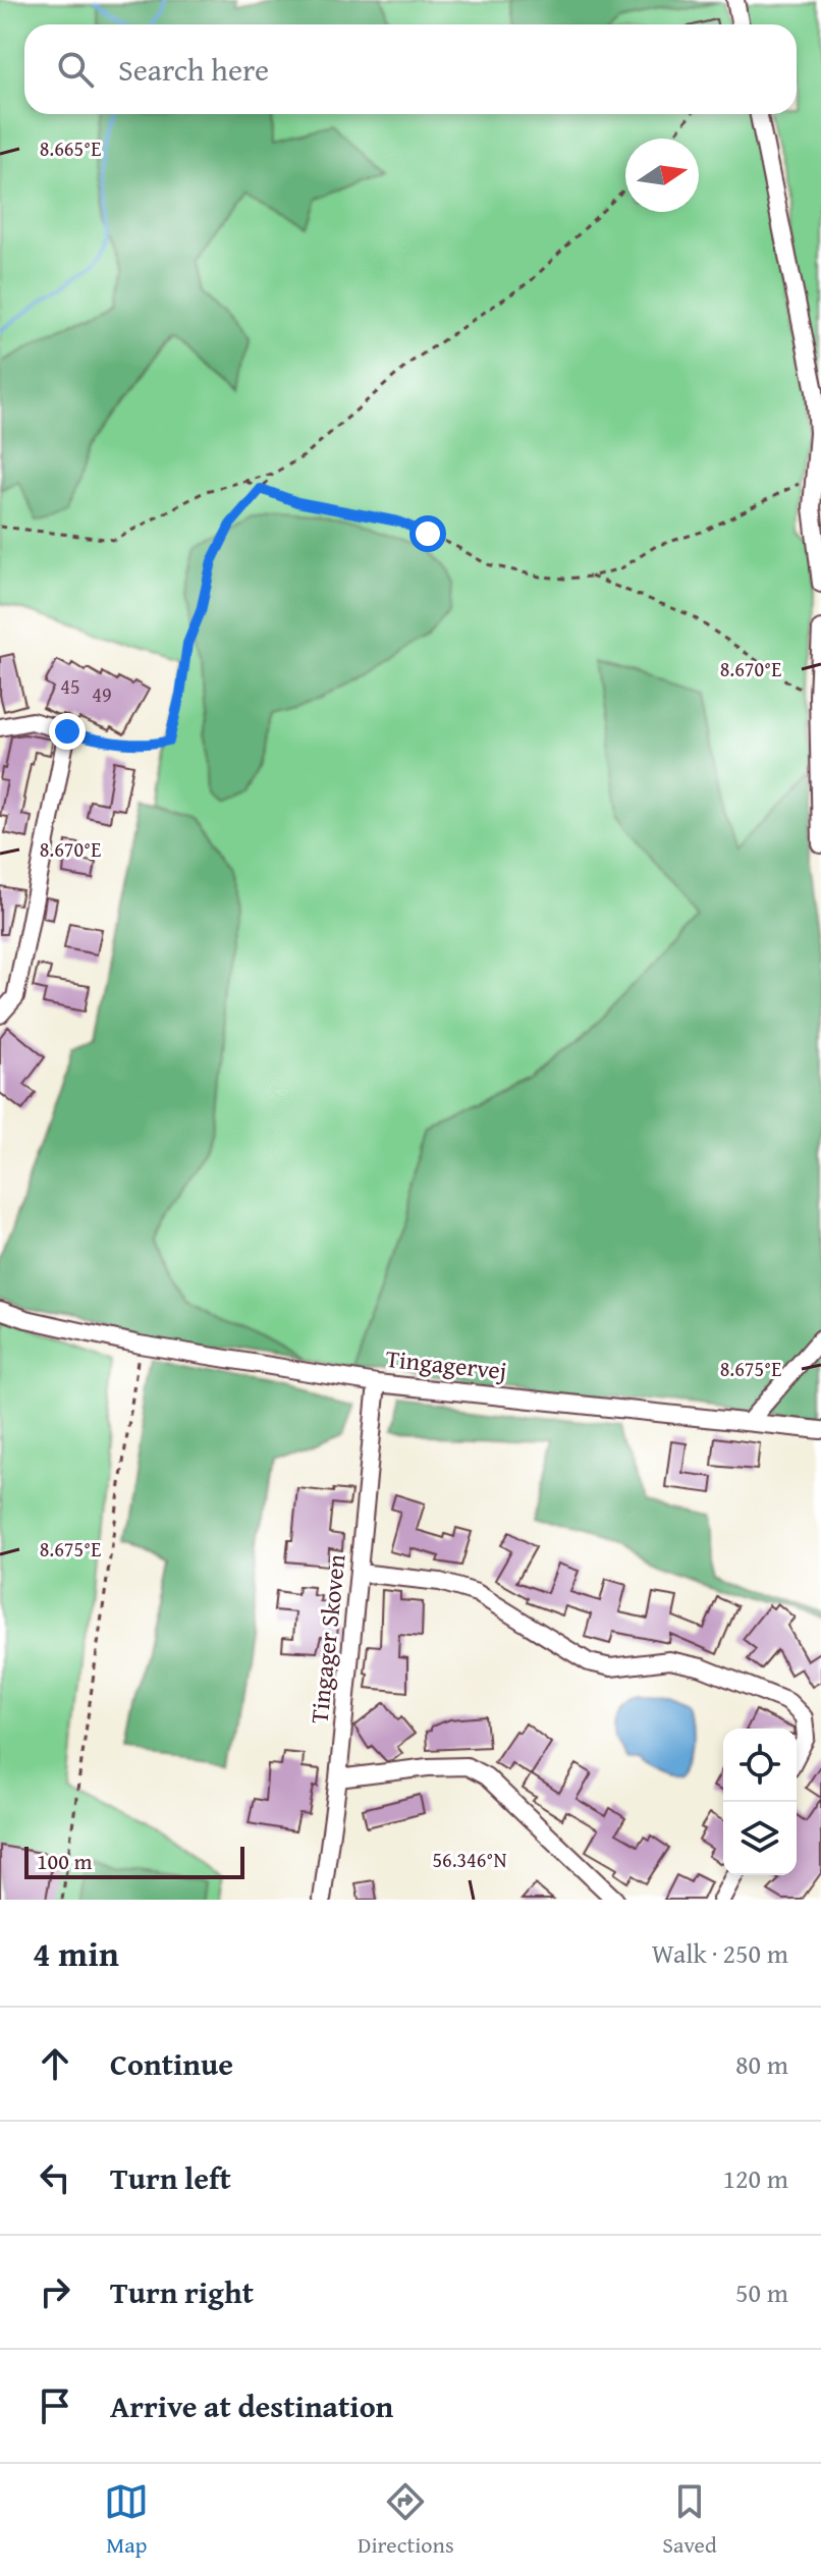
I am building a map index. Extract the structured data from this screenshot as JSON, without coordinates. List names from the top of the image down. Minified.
{"streets":{"street":["Tingagervej","Tingager Skoven"]},"crossings":[["Tingagervej","Tingager Skoven"]],"house_numbers":["45","49"],"scale_bar":"100 m","north":"right","page":{"search":"Search here","scale":"100 m","heading":["4 min","Walk · 250 m"],"list":[["Continue","80 m"],["Turn left","120 m"],["Turn right","50 m"],"Arrive at destination"],"nav":["Map","Directions","Saved"]},"coordinates":["8.665°E","8.670°E","8.675°E","56.346°N"]}
